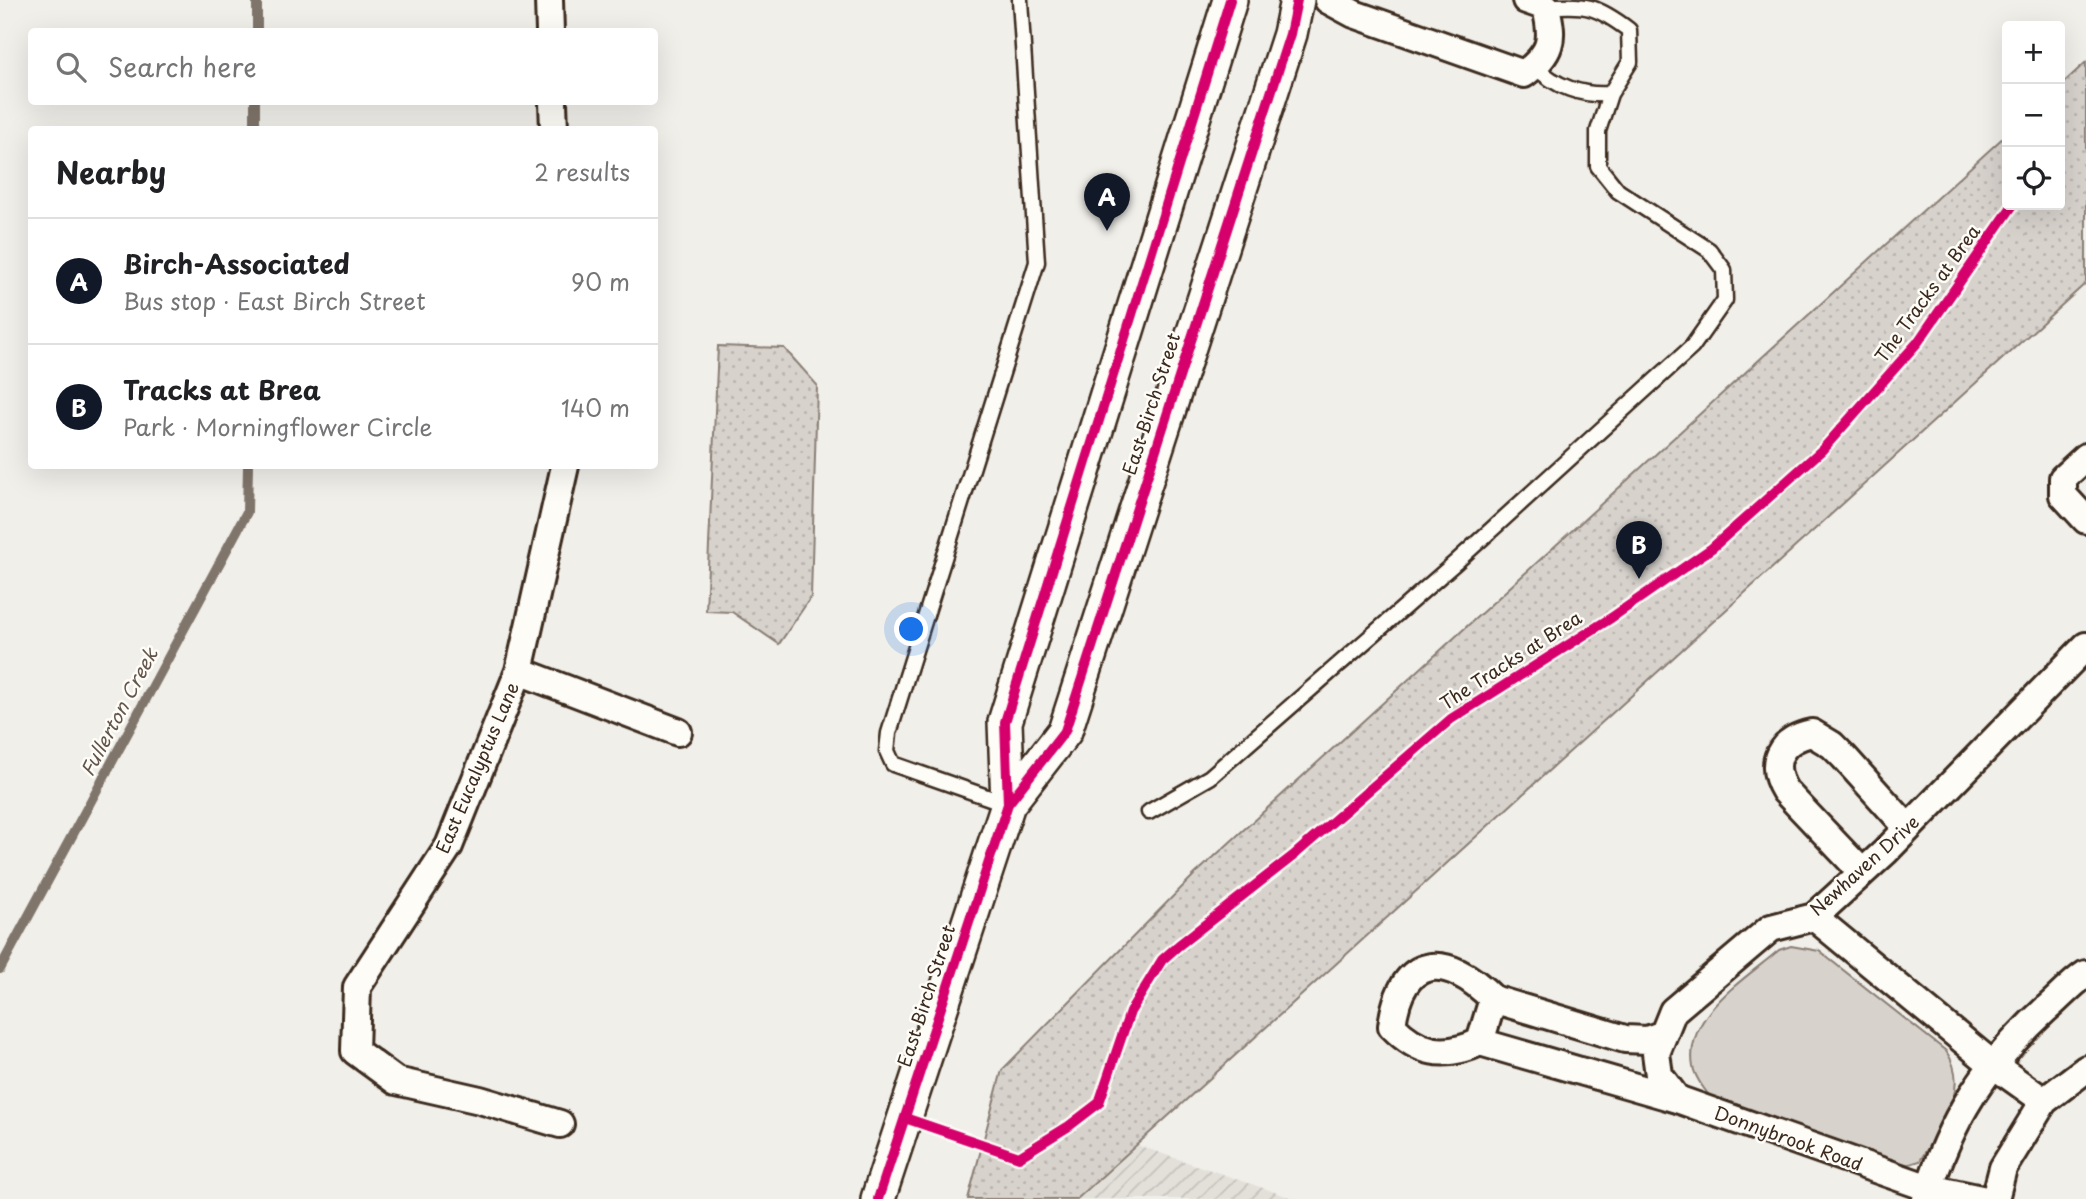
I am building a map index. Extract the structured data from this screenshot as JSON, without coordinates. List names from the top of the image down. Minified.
{"streets":{"street":["East Birch Street","East Eucalyptus Lane","Newhaven Drive","Donnybrook Road"],"cycle path":["The Tracks at Brea"]},"crossings":[["Newhaven Drive","Donnybrook Road"]],"water":["Fullerton Creek"],"page":{"map_buttons":["+","−"],"search":"Search here","heading":["Nearby","2 results"],"pins":["A","B"],"list":[{"mark":"A","name":"Birch-Associated","note":"Bus stop · East Birch Street","value":"90 m"},{"mark":"B","name":"Tracks at Brea","note":"Park · Morningflower Circle","value":"140 m"}]}}
